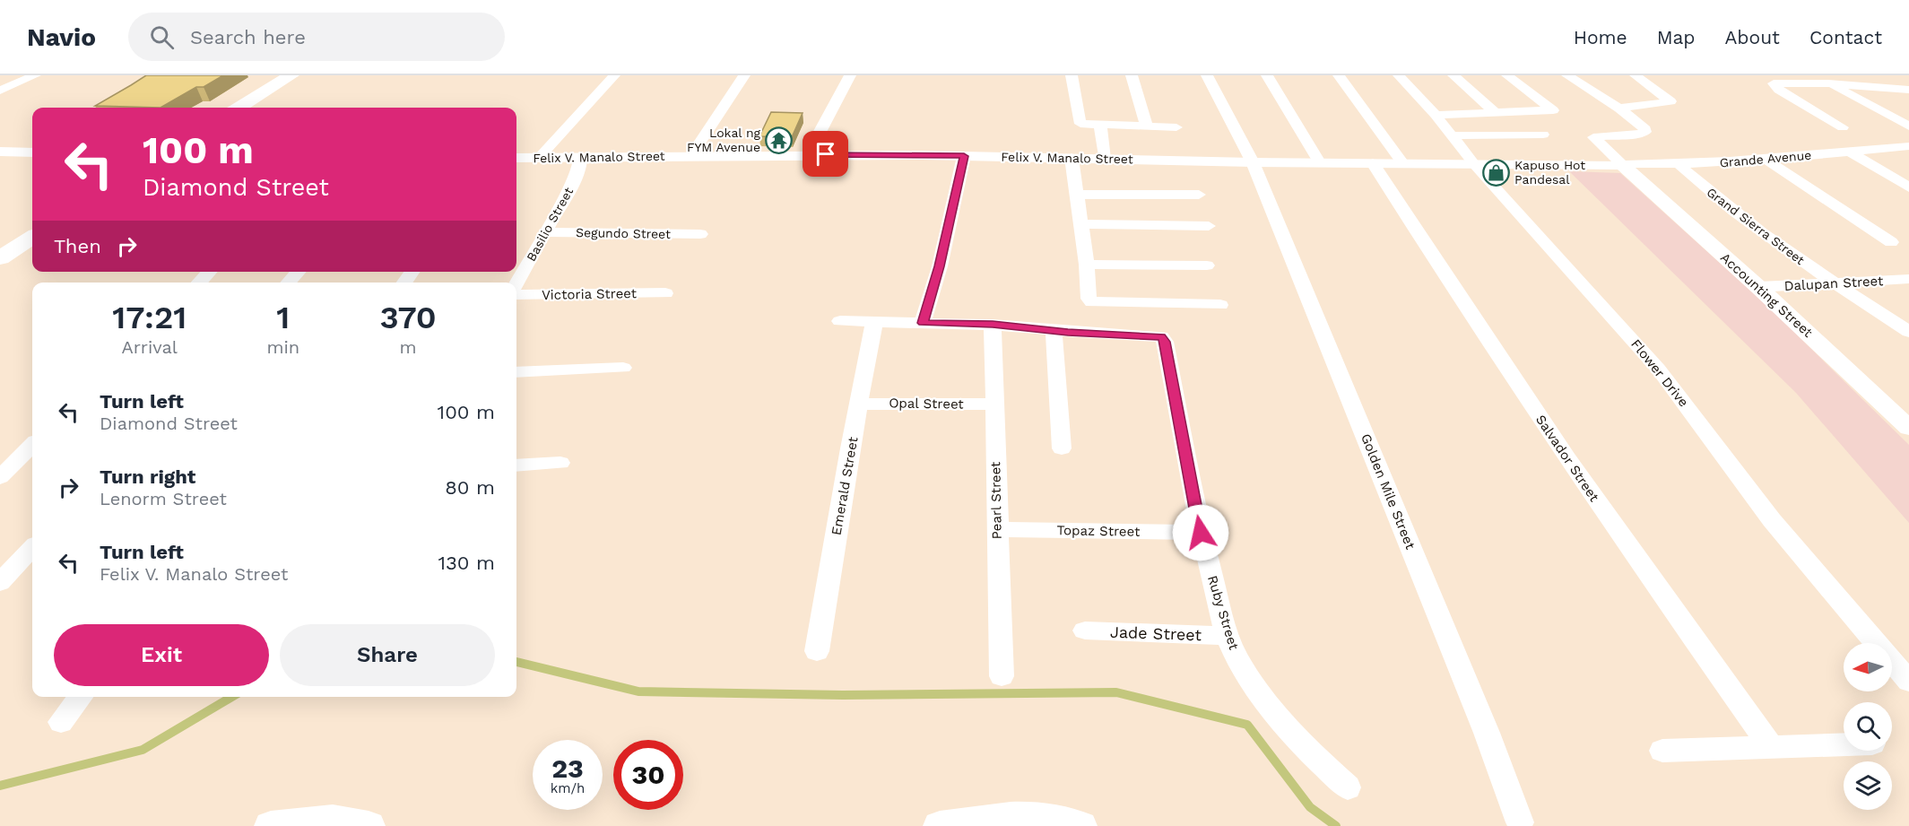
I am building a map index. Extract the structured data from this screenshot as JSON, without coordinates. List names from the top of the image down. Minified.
{"streets":{"street":["Felix V. Manalo Street","Grande Avenue","Basilio Street","Grand Sierra Street","Segundo Street","Dalupan Street","Victoria Street","Accounting Street","Flower Drive","Opal Street","Salvador Street","Emerald Street","Golden Mile Street","Pearl Street","Topaz Street","Ruby Street","Jade Street"]},"crossings":[["Felix V. Manalo Street","Grande Avenue"],["Felix V. Manalo Street","Basilio Street"],["Felix V. Manalo Street","Accounting Street"],["Felix V. Manalo Street","Flower Drive"],["Felix V. Manalo Street","Salvador Street"],["Felix V. Manalo Street","Golden Mile Street"],["Grande Avenue","Grand Sierra Street"],["Grande Avenue","Accounting Street"],["Basilio Street","Segundo Street"],["Grand Sierra Street","Dalupan Street"],["Dalupan Street","Accounting Street"],["Opal Street","Emerald Street"],["Opal Street","Pearl Street"],["Pearl Street","Topaz Street"],["Topaz Street","Ruby Street"],["Ruby Street","Jade Street"]],"places":{"temple":["Lokal ng FYM Avenue"],"shop":["Kapuso Hot Pandesal"]},"north":"left","page":{"header":"Navio","search":"Search here","nav":["Home","Map","About","Contact"],"turn":["100 m","Diamond Street"],"then":"Then","eta":["17:21","Arrival","1","min","370","m"],"list":[{"name":"Turn left","note":"Diamond Street","value":"100 m"},{"name":"Turn right","note":"Lenorm Street","value":"80 m"},{"name":"Turn left","note":"Felix V. Manalo Street","value":"130 m"}],"buttons":["Exit","Share"],"speed":"23 km/h","limit":"30"}}
